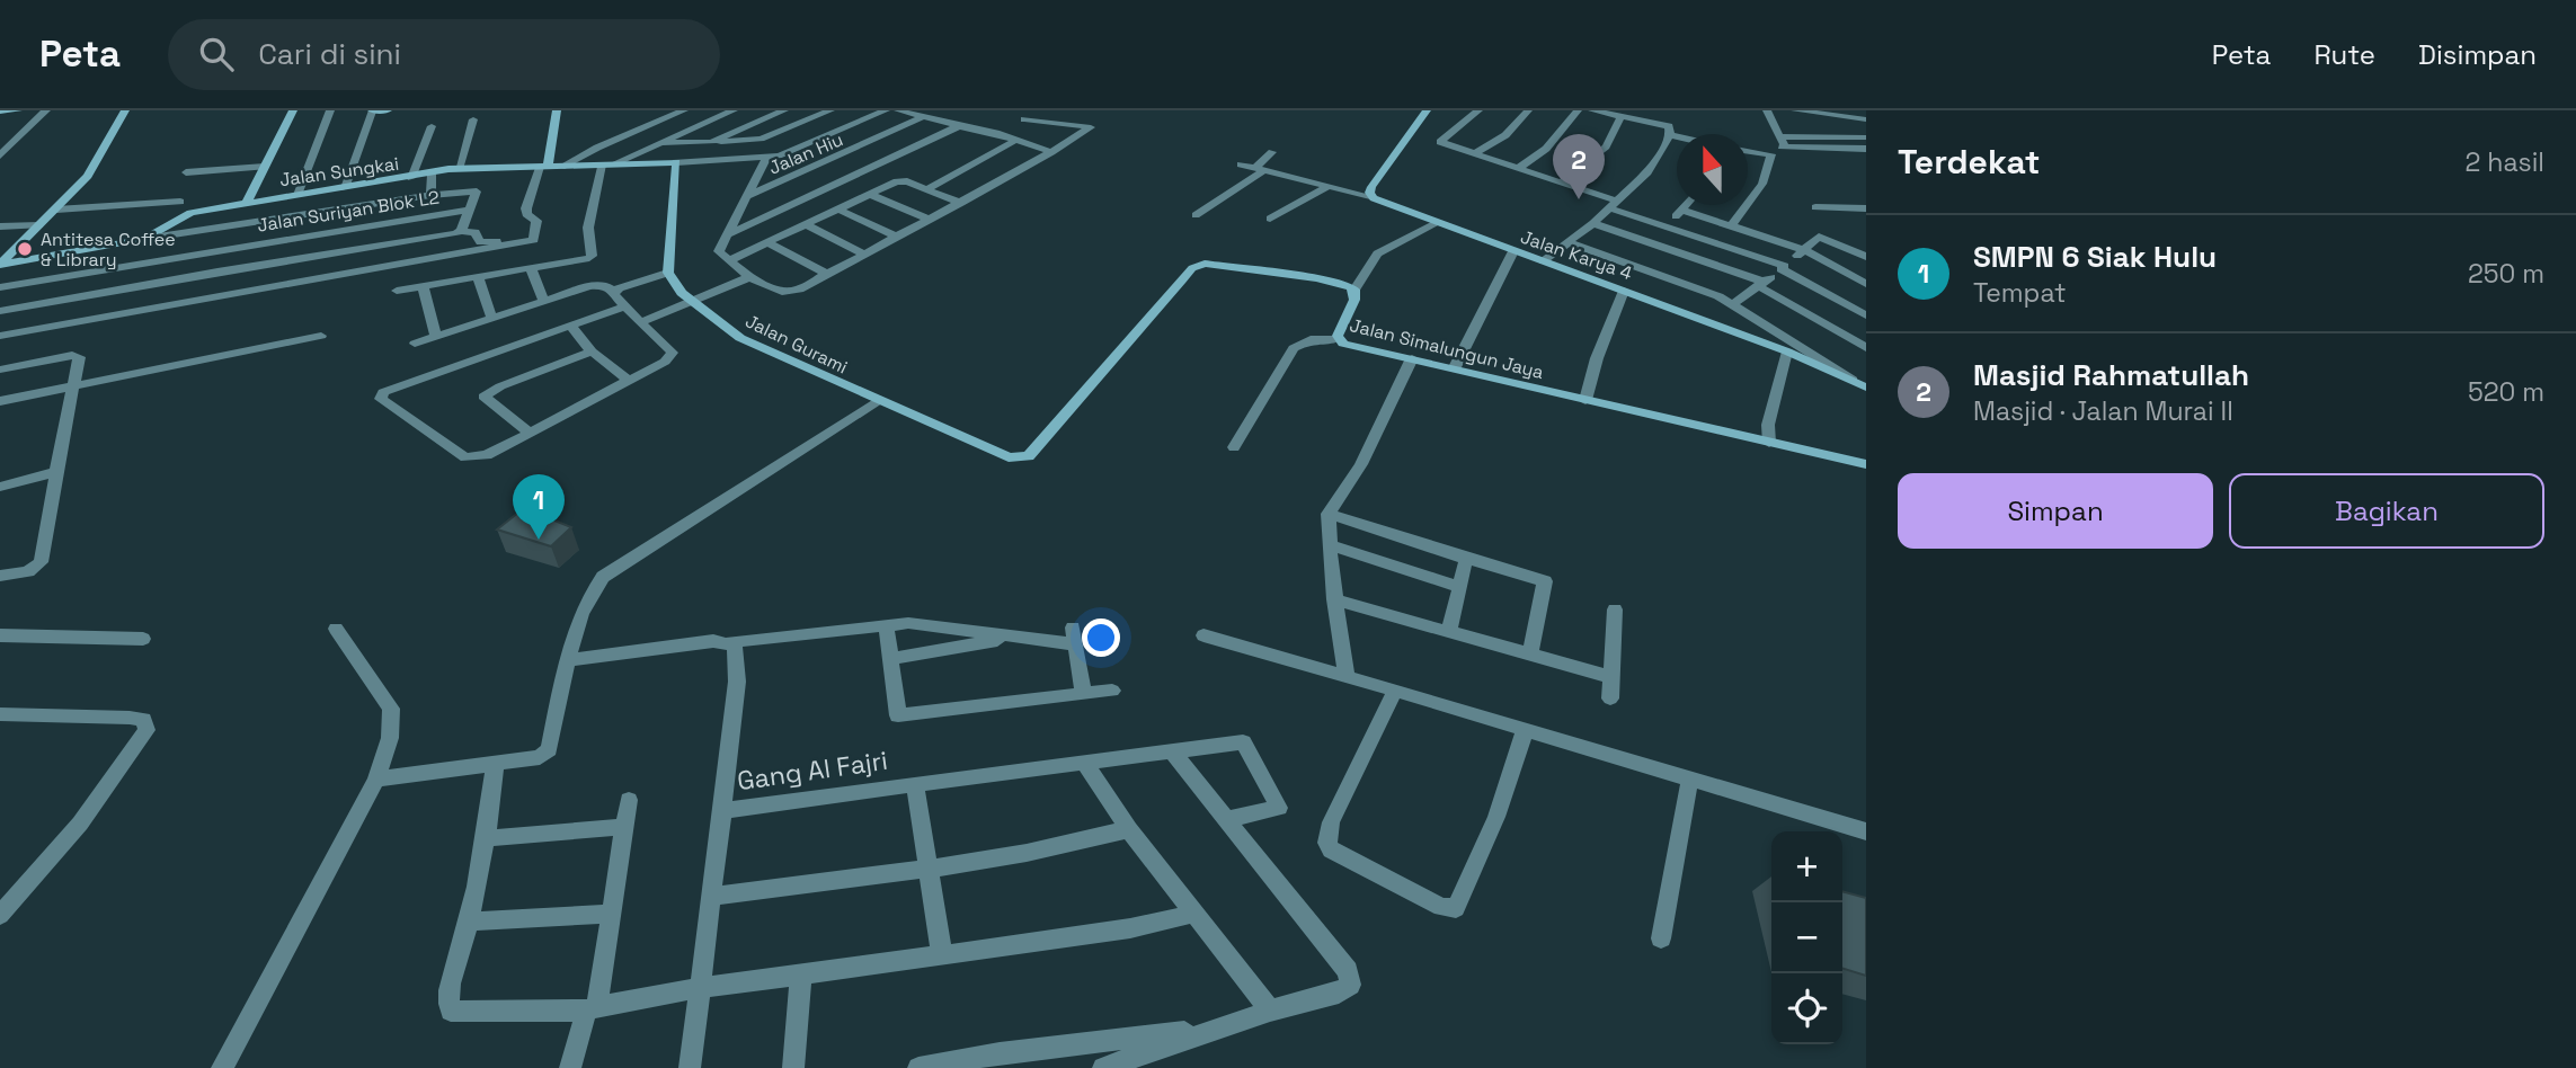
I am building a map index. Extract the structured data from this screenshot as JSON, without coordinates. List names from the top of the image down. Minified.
{"streets":{"street":["Jalan Hiu","Jalan Sungkai","Jalan Suriyan Blok L2","Jalan Karya 4","Jalan Gurami","Jalan Simalungun Jaya","Gang Al Fajri"]},"crossings":[["Jalan Gurami","Jalan Simalungun Jaya"]],"places":["Antitesa Coffee & Library"],"north":"top","page":{"header":"Peta","search":"Cari di sini","nav":["Peta","Rute","Disimpan"],"heading":["Terdekat","2 hasil"],"pins":["2","1"],"list":[{"mark":"1","name":"SMPN 6 Siak Hulu","note":"Tempat","value":"250 m"},{"mark":"2","name":"Masjid Rahmatullah","note":"Masjid · Jalan Murai II","value":"520 m"}],"buttons":["Simpan","Bagikan"],"map_buttons":["+","−"]}}
